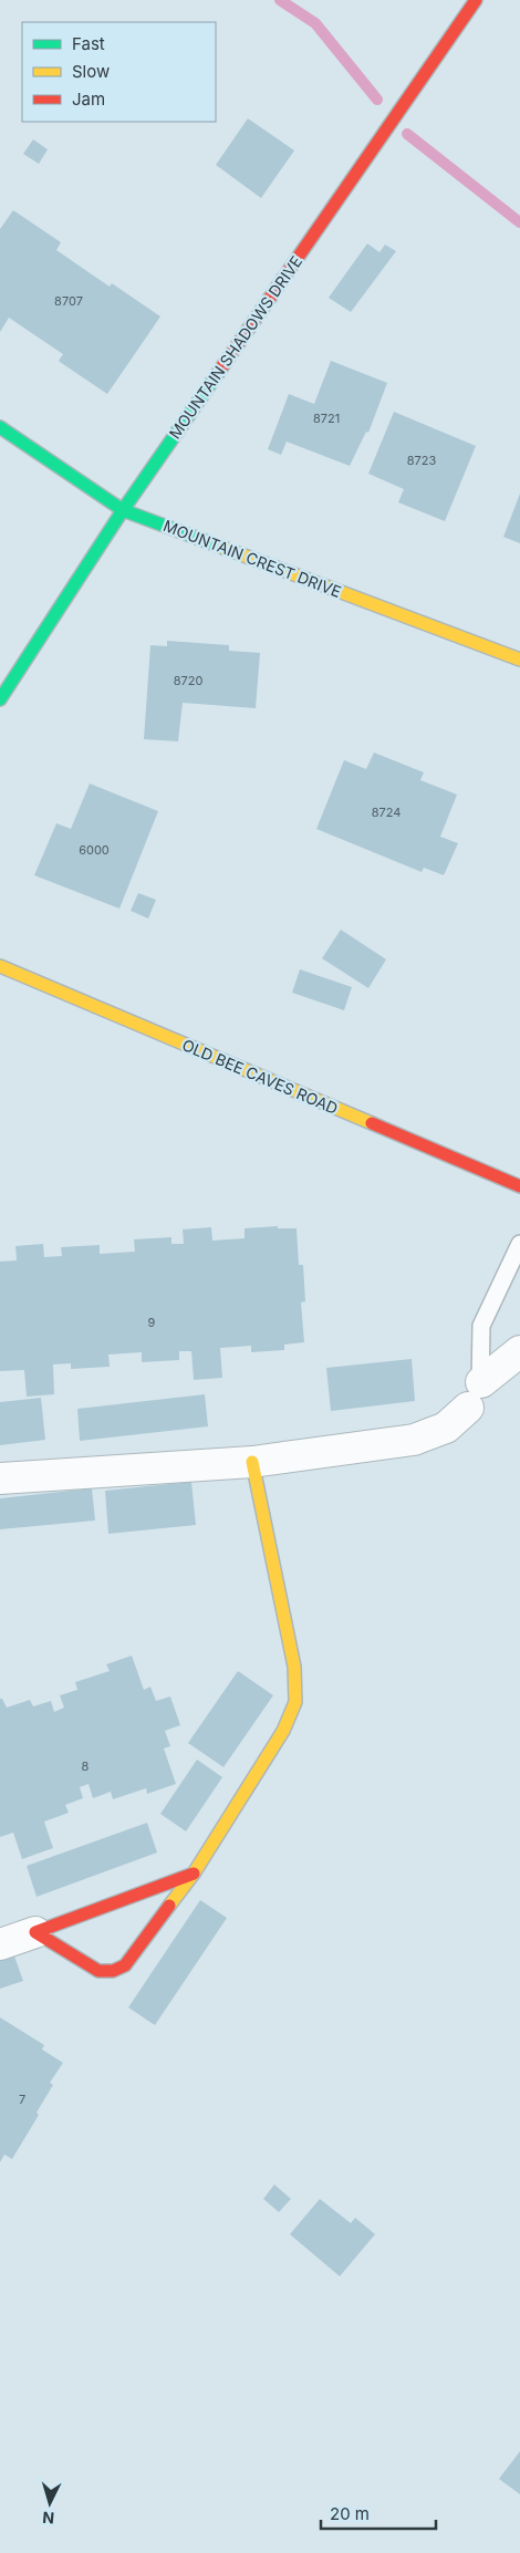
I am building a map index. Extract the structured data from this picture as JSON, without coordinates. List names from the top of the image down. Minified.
{"streets":{"street":["MOUNTAIN SHADOWS DRIVE","MOUNTAIN CREST DRIVE","OLD BEE CAVES ROAD"]},"crossings":[["MOUNTAIN SHADOWS DRIVE","MOUNTAIN CREST DRIVE"]],"house_numbers":["8707","8721","8723","8720","8724","6000","9","8","7"],"legend":["Fast","Slow","Jam"],"scale_bar":"20 m","north":"bottom"}
